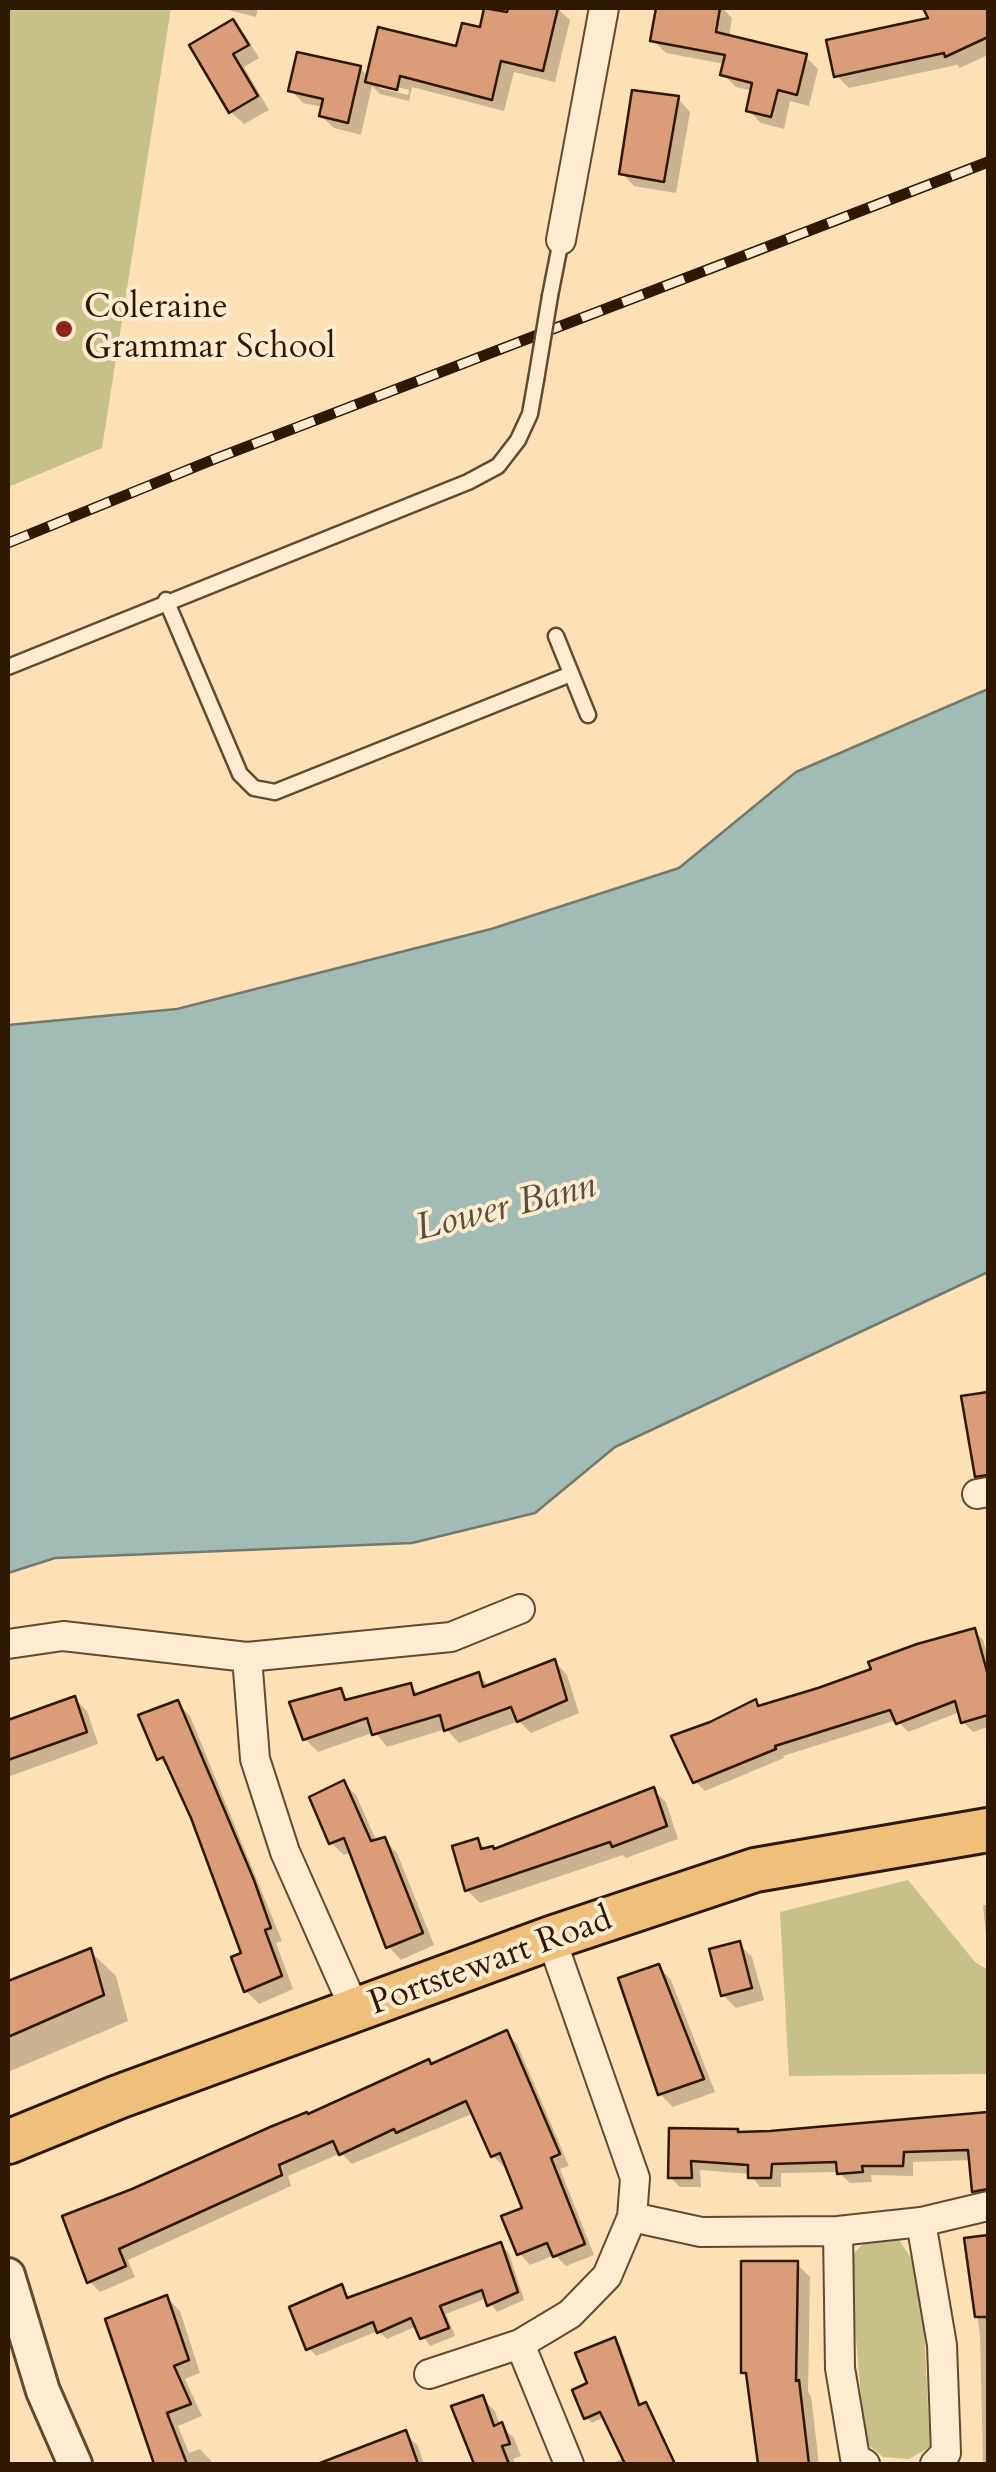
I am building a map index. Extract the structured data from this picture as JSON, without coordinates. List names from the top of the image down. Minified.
{"streets":{"main road":["Portstewart Road"]},"water":["Lower Bann"],"places":["Coleraine Grammar School"]}
